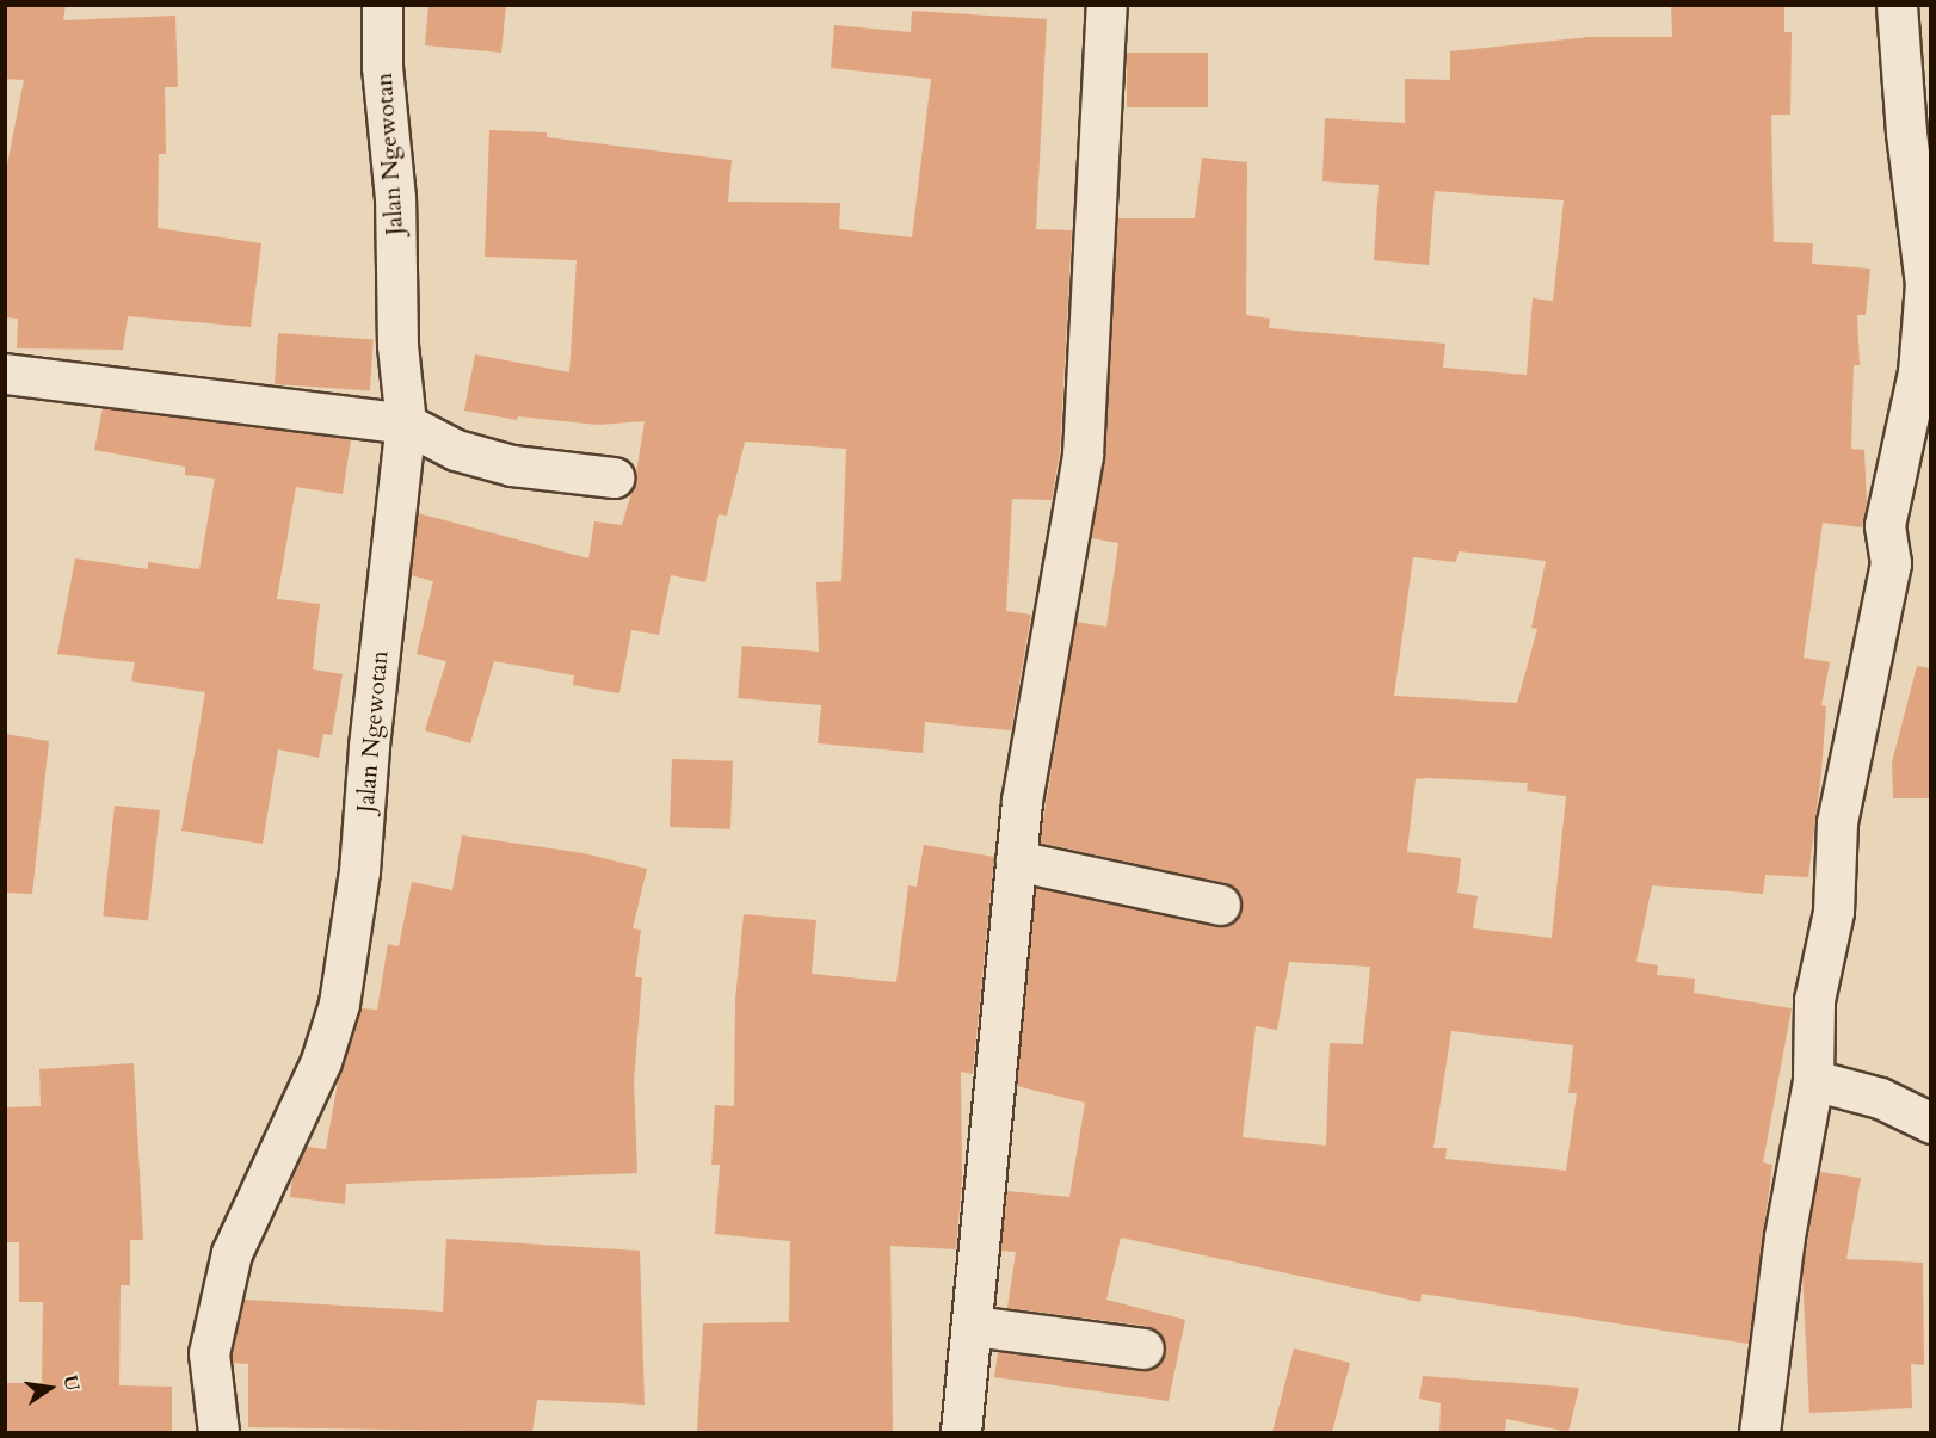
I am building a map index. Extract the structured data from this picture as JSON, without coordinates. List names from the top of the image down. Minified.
{"streets":{"street":["Jalan Ngewotan"]},"north":"right"}
